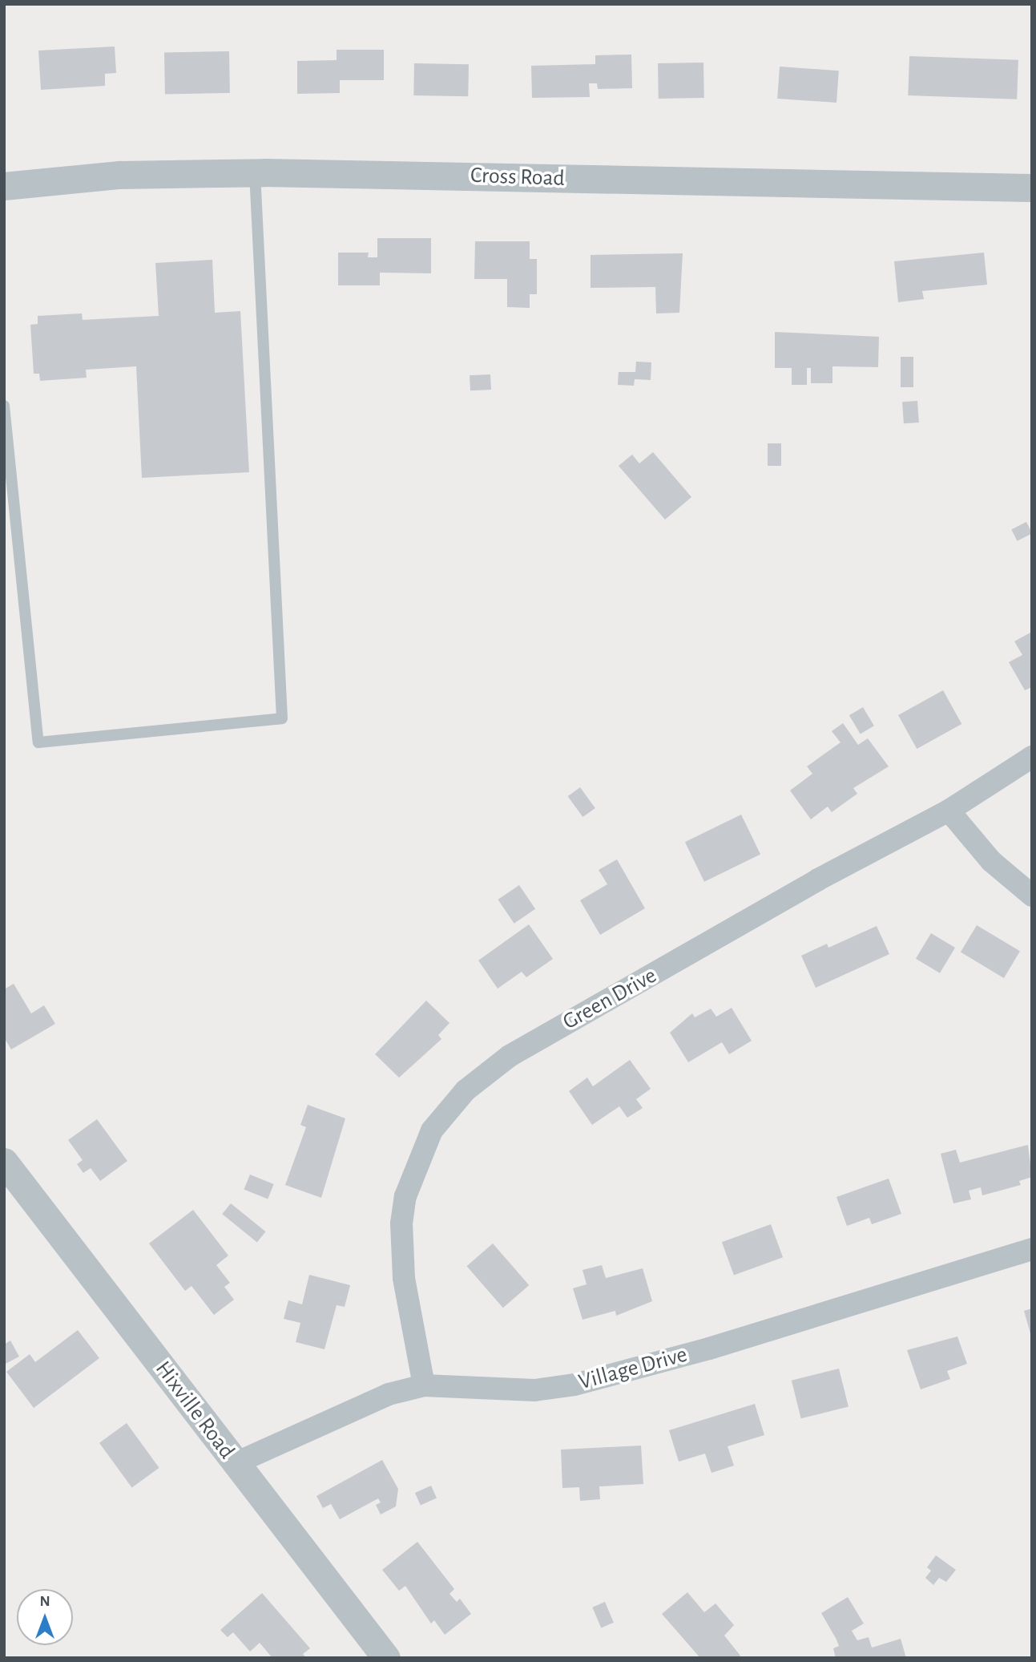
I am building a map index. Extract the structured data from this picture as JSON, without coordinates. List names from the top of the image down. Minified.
{"streets":{"street":["Cross Road","Green Drive","Village Drive","Hixville Road"]},"crossings":[["Green Drive","Village Drive"],["Village Drive","Hixville Road"]],"north":"top"}
